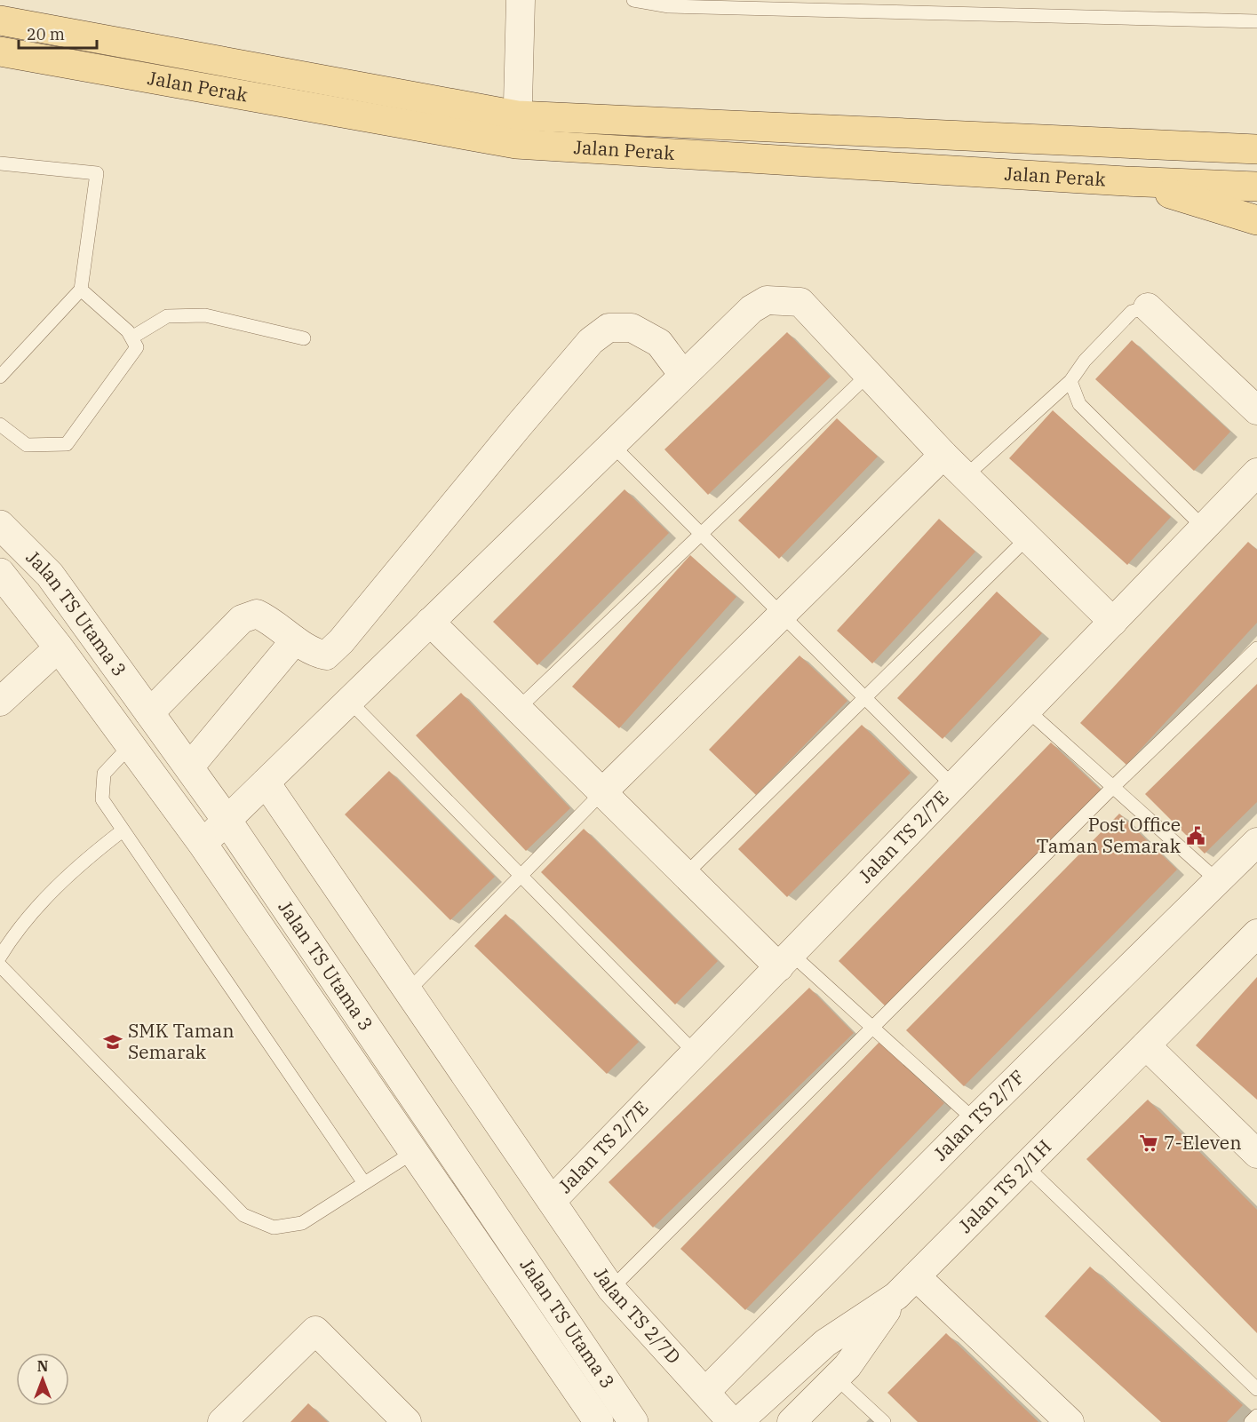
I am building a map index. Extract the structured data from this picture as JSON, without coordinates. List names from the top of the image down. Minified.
{"streets":{"main road":["Jalan Perak"],"street":["Jalan TS Utama 3","Jalan TS 2/7E","Jalan TS 2/7F","Jalan TS 2/1H","Jalan TS 2/7D"]},"crossings":[["Jalan TS 2/7E","Jalan TS 2/7D"],["Jalan TS 2/7F","Jalan TS 2/7D"]],"places":{"public building":["Post Office Taman Semarak"],"school or university":["SMK Taman Semarak"],"supermarket":["7-Eleven"]},"scale_bar":"20 m","north":"top"}
